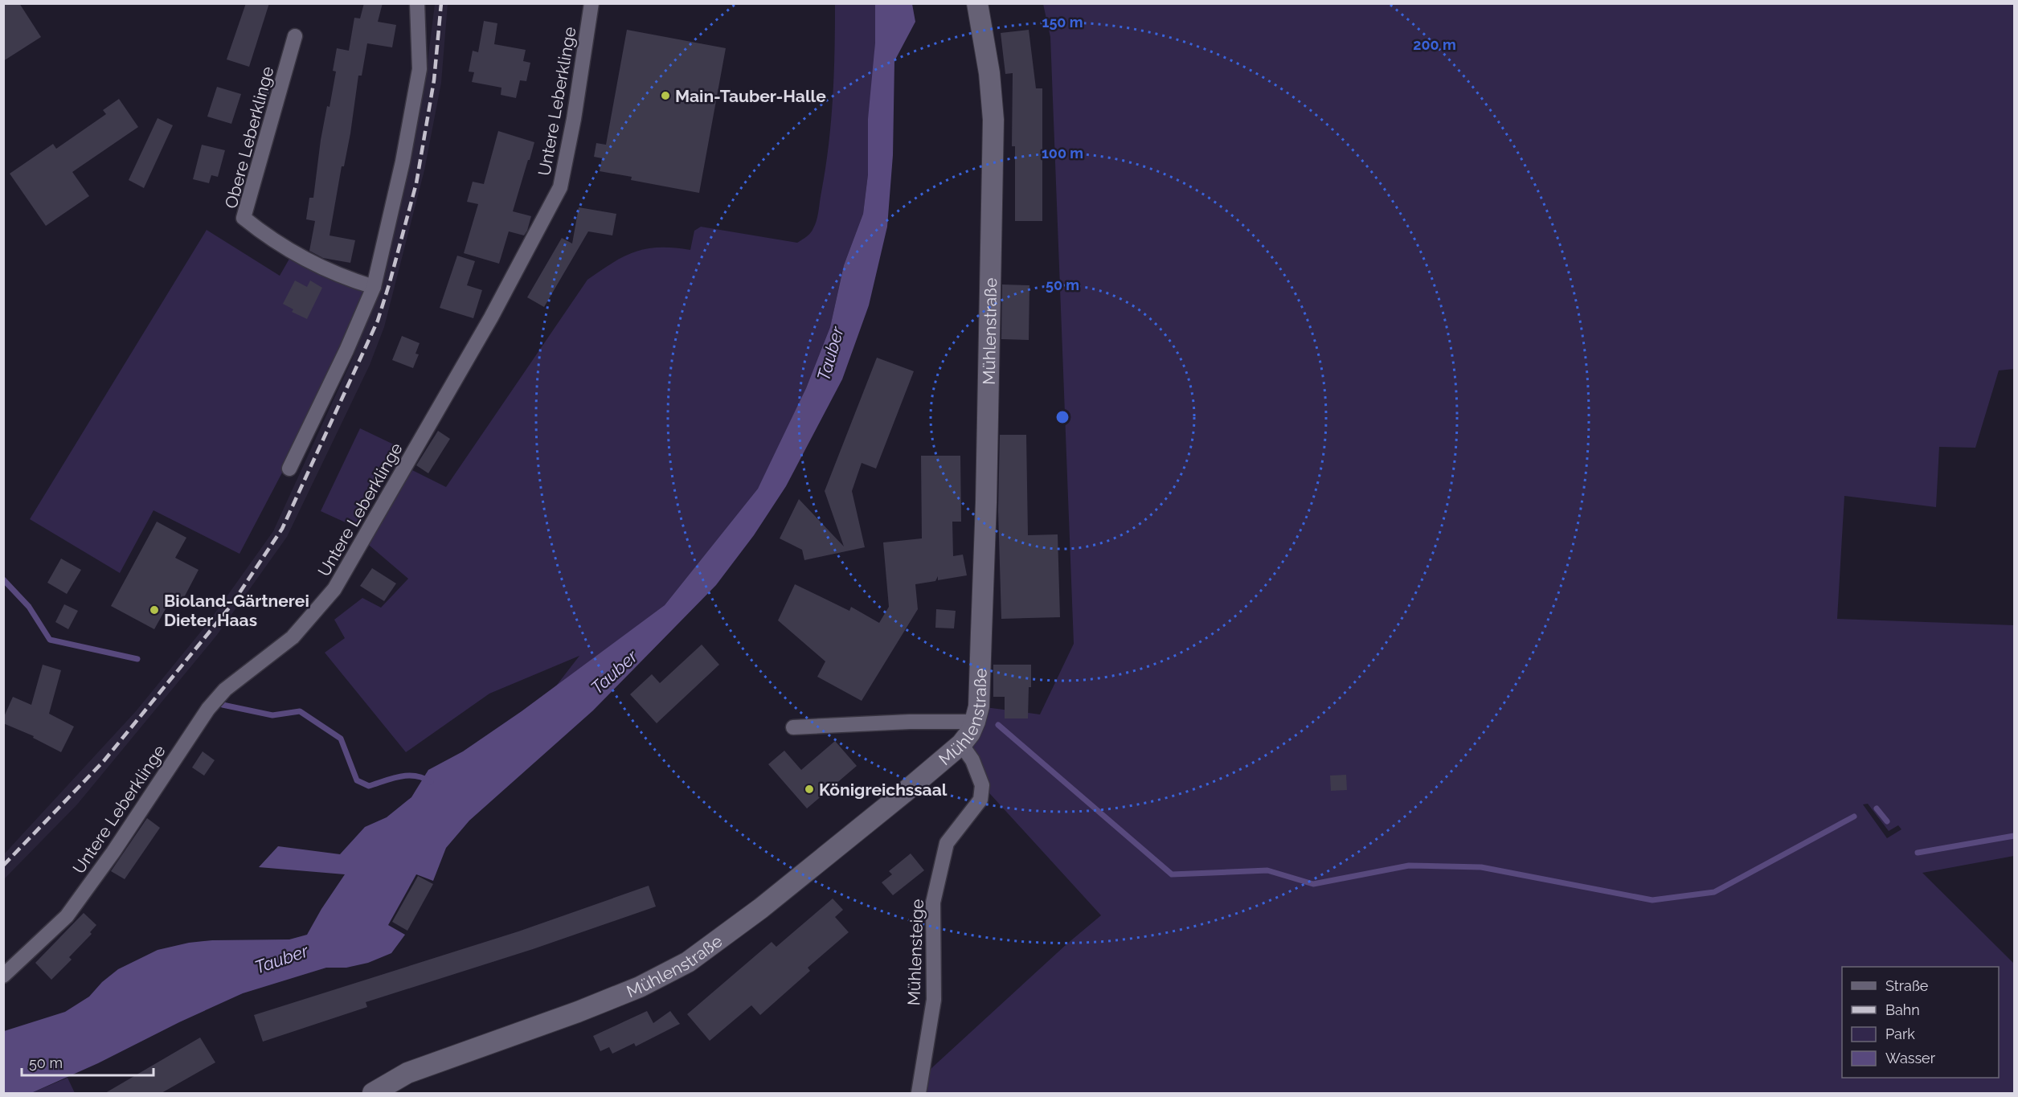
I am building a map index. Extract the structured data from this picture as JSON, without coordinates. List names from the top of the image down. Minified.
{"streets":{"main road":["Mühlenstraße"],"street":["Untere Leberklinge","Obere Leberklinge","Mühlensteige"]},"crossings":[["Mühlenstraße","Mühlensteige"]],"water":["Tauber"],"places":["Main-Tauber-Halle","Bioland-Gärtnerei Dieter Haas","Königreichssaal"],"legend":["Straße","Bahn","Park","Wasser"],"scale_bar":"50 m","rings":["150 m","200 m","100 m","50 m"]}
